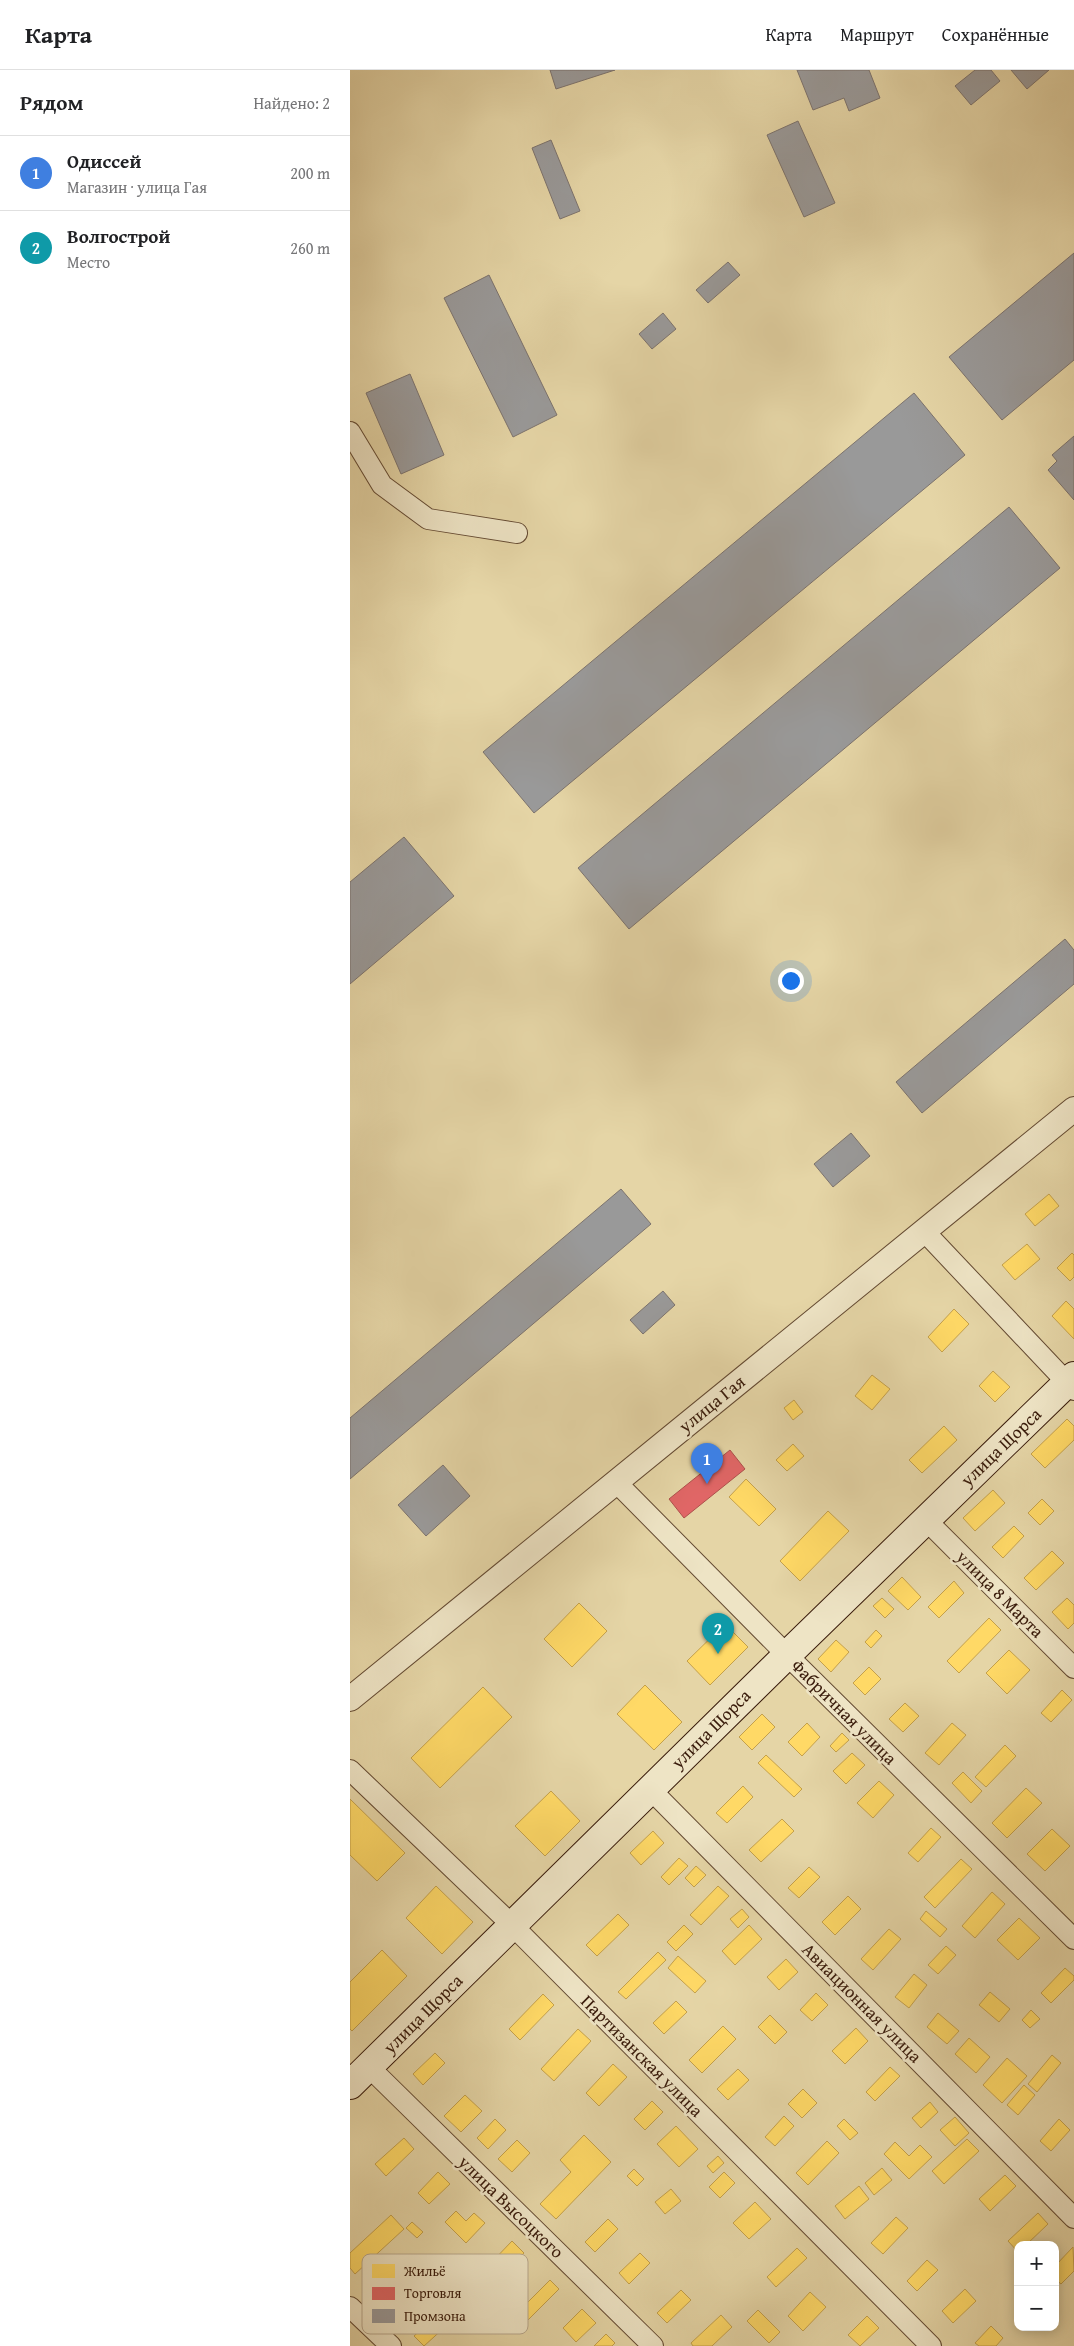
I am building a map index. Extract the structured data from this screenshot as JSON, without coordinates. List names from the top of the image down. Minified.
{"streets":{"main road":["улица Щорса"],"street":["улица Гая","улица 8 Марта","Фабричная улица","Авиационная улица","Партизанская улица","улица Высоцкого"]},"crossings":[["улица Гая","Фабричная улица"],["улица Щорса","улица 8 Марта"],["улица Щорса","Фабричная улица"],["улица Щорса","Авиационная улица"],["улица Щорса","Партизанская улица"],["улица Щорса","улица Высоцкого"]],"legend":["Жильё","Торговля","Промзона"],"page":{"header":"Карта","nav":["Карта","Маршрут","Сохранённые"],"heading":["Рядом","Найдено: 2"],"list":[{"mark":"1","name":"Одиссей","note":"Магазин · улица Гая","value":"200 m"},{"mark":"2","name":"Волгострой","note":"Место","value":"260 m"}],"pins":["1","2"],"map_buttons":["+","−"]}}
